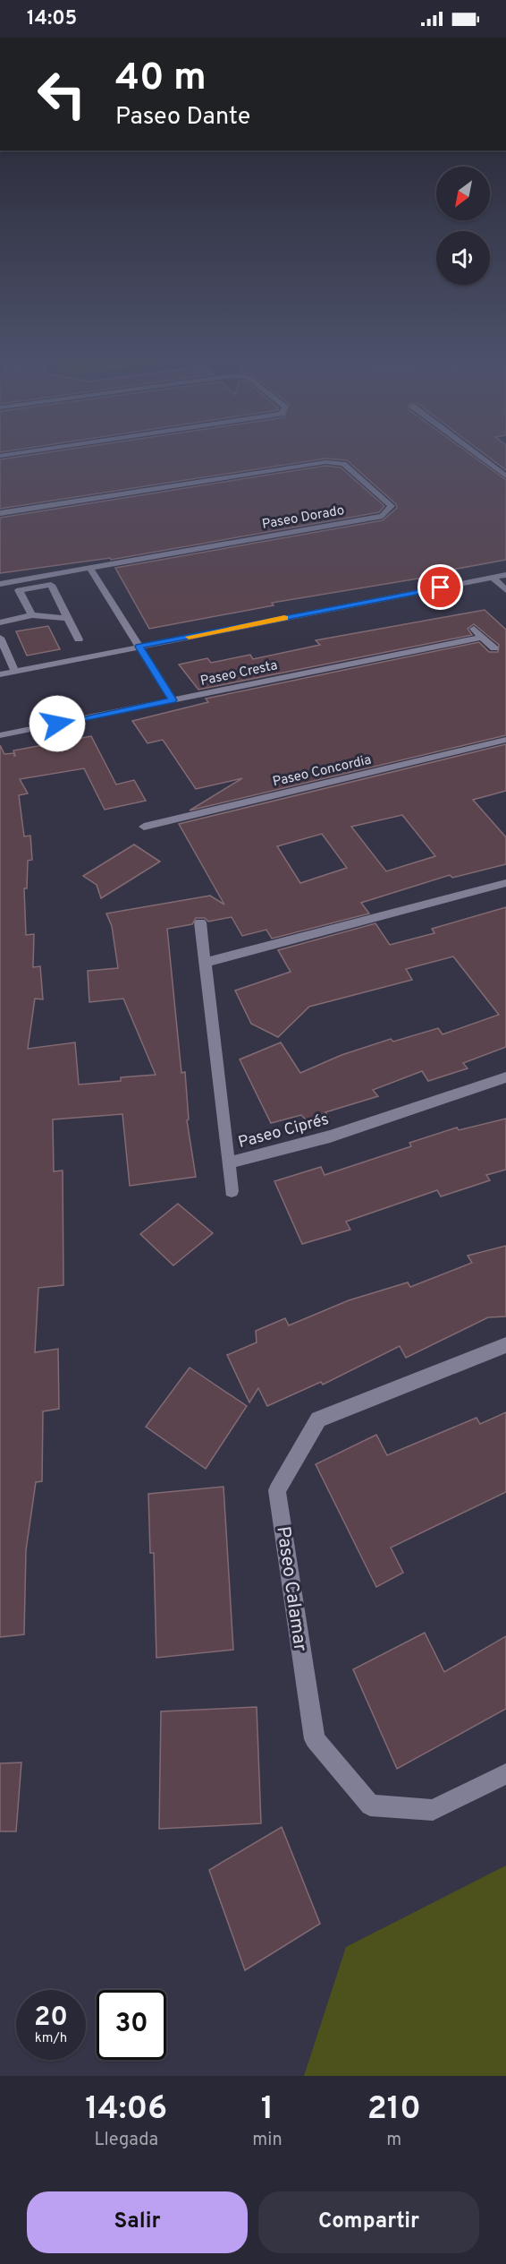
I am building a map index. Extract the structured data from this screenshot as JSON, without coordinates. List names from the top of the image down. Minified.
{"streets":{"street":["Paseo Dorado","Paseo Cresta","Paseo Concordia","Paseo Ciprés","Paseo Calamar"]},"north":"bottom left","page":{"status":"14:05","turn":["40 m","Paseo Dante"],"speed":"20 km/h","limit":"30","eta":["14:06","Llegada","1","min","210","m"],"buttons":["Salir","Compartir"]}}
